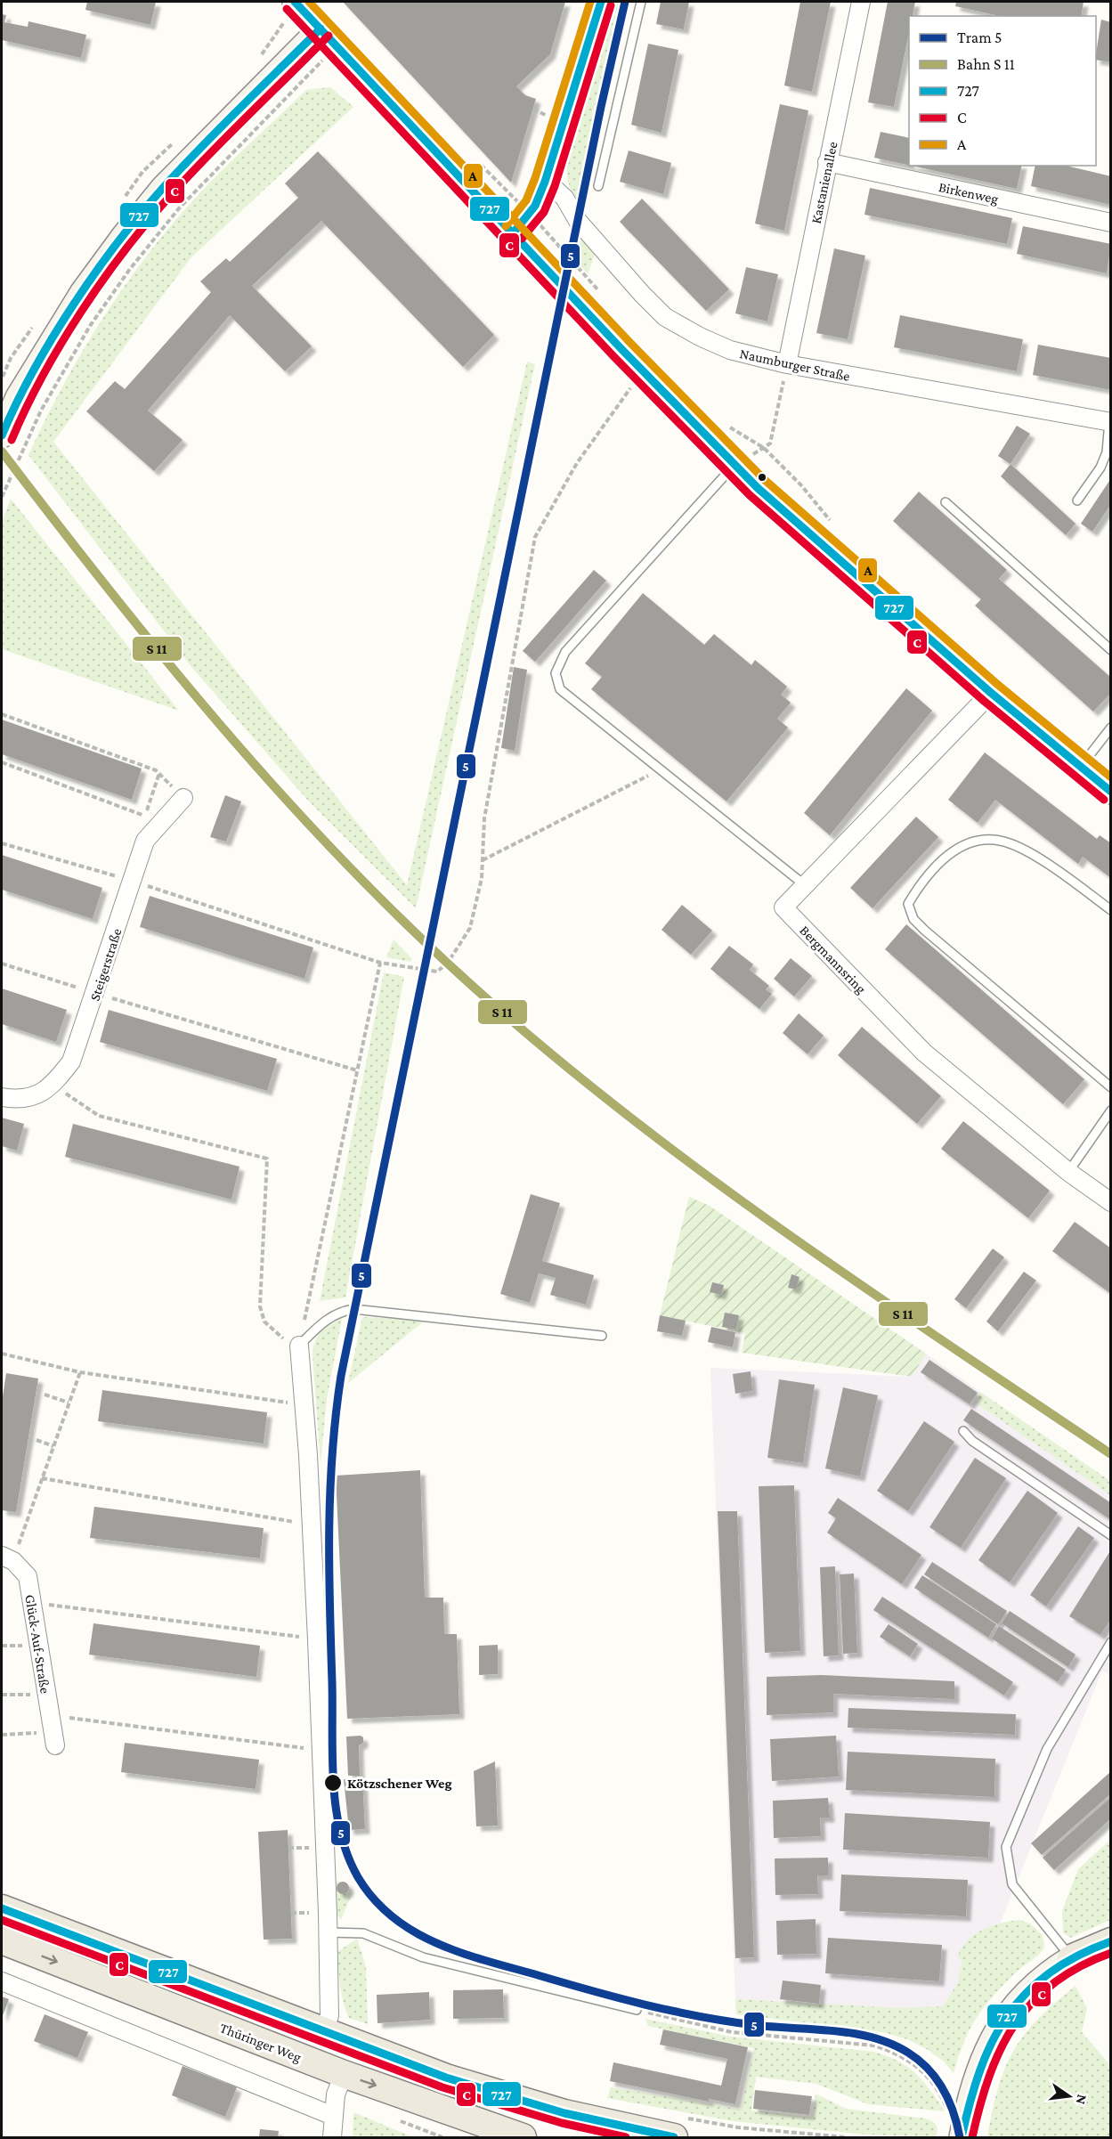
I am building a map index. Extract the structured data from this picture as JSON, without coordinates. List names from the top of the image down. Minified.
{"streets":{"main road":["Thüringer Weg"],"street":["Kastanienallee","Birkenweg","Naumburger Straße","Bergmannsring","Steigerstraße","Glück-Auf-Straße"]},"crossings":[["Kastanienallee","Birkenweg"],["Kastanienallee","Naumburger Straße"]],"places":["Kötzschener Weg"],"lines":["tram line 5","transit line 727","transit line A","transit line C"],"legend":["Tram 5","Bahn S 11","727","C","A"],"north":"right"}
